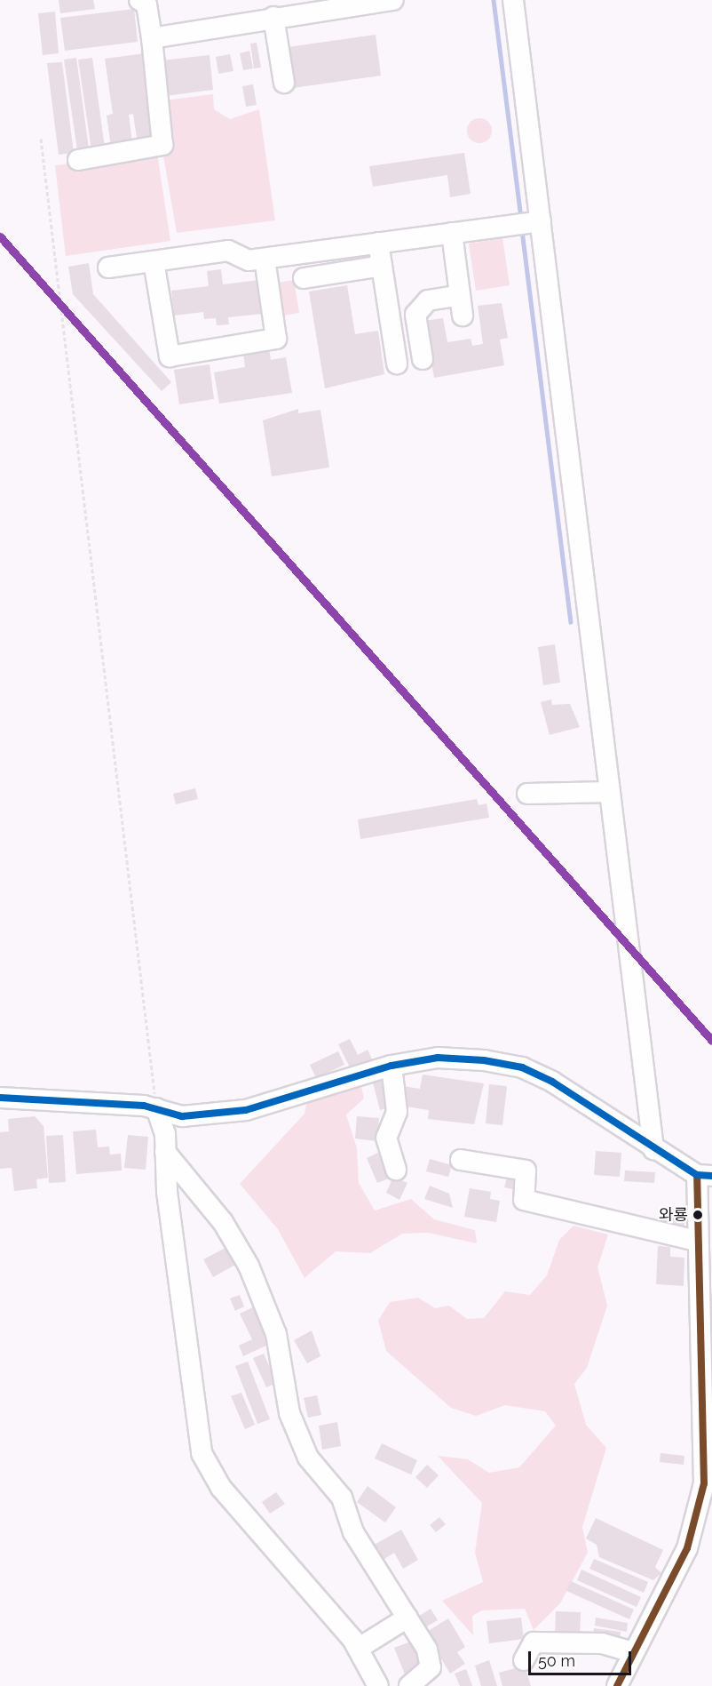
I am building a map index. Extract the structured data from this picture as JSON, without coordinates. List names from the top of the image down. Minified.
{"places":["와룡"],"scale_bar":"50 m"}
